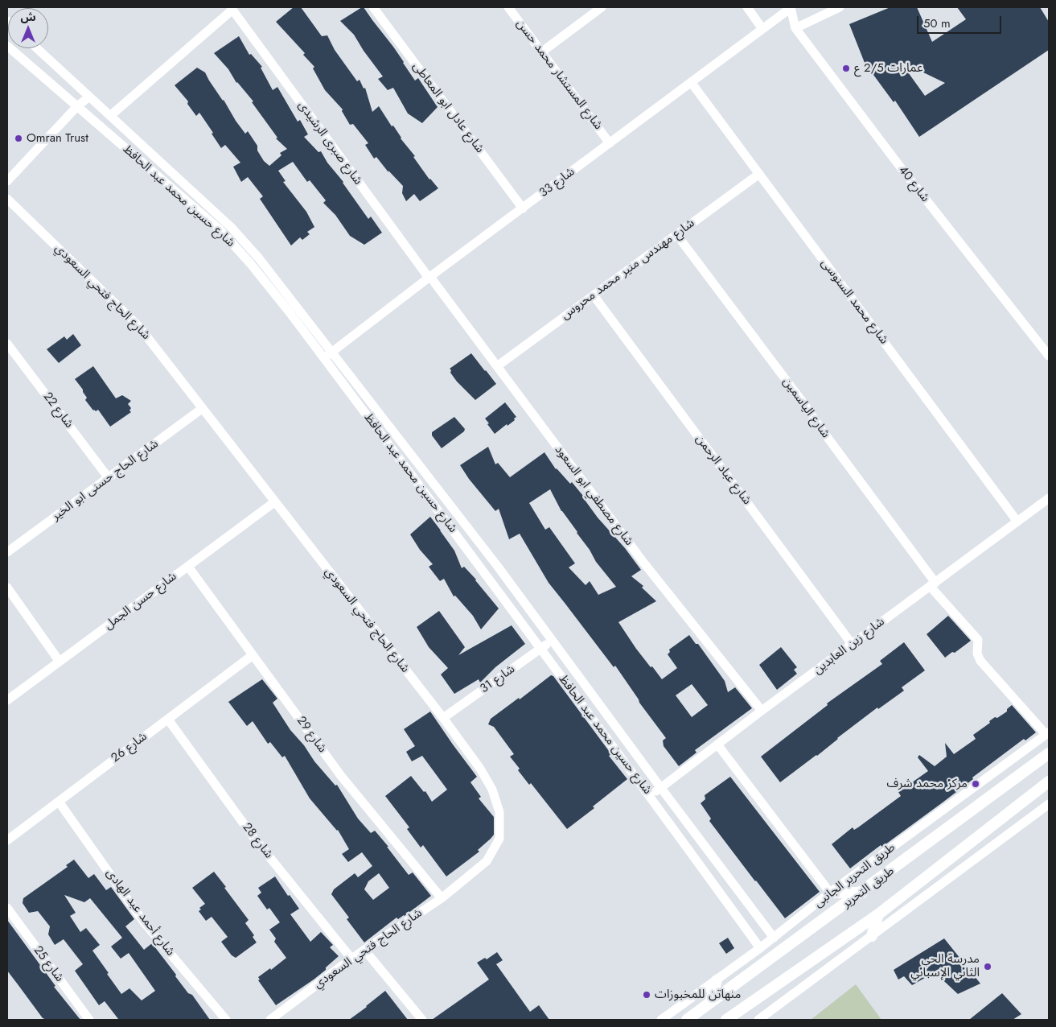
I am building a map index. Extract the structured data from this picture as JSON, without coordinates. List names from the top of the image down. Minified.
{"streets":{"street":["شارع المستشار محمد حسن","شارع عادل ابو المعاطى","شارع صبرى الرشيدى","شارع 33","شارع 40","شارع حسين محمد عبد الحافظ","شارع مهندس منير محمد محروس","شارع الحاج فتحي السعودي","شارع محمد السنوسى","شارع الياسمين","شارع 22","شارع عباد الرحمن","شارع الحاج حسنى ابو الخير","شارع مصطفي ابو السعود","شارع حسن الجمل","شارع زين العابدين","شارع 31","شارع 29","شارع 26","شارع 28","طريق التحرير الجانبى","طريق التحرير","شارع أحمد عبد الهادى","شارع 25"]},"crossings":[["شارع المستشار محمد حسن","شارع 33"],["شارع عادل ابو المعاطى","شارع 33"],["شارع صبرى الرشيدى","شارع 33"],["شارع صبرى الرشيدى","شارع مصطفي ابو السعود"],["شارع 33","شارع 40"],["شارع 33","شارع حسين محمد عبد الحافظ"],["شارع 33","شارع محمد السنوسى"],["شارع 33","شارع مصطفي ابو السعود"],["شارع حسين محمد عبد الحافظ","شارع زين العابدين"],["شارع حسين محمد عبد الحافظ","شارع 31"],["شارع حسين محمد عبد الحافظ","طريق التحرير الجانبى"],["شارع مهندس منير محمد محروس","شارع محمد السنوسى"],["شارع مهندس منير محمد محروس","شارع الياسمين"],["شارع مهندس منير محمد محروس","شارع عباد الرحمن"],["شارع مهندس منير محمد محروس","شارع مصطفي ابو السعود"],["شارع الحاج فتحي السعودي","شارع الحاج حسنى ابو الخير"],["شارع الحاج فتحي السعودي","شارع حسن الجمل"],["شارع الحاج فتحي السعودي","شارع 31"],["شارع الحاج فتحي السعودي","شارع 29"],["شارع الحاج فتحي السعودي","شارع 28"],["شارع محمد السنوسى","شارع زين العابدين"],["شارع الياسمين","شارع زين العابدين"],["شارع الياسمين","طريق التحرير الجانبى"],["شارع 22","شارع الحاج حسنى ابو الخير"],["شارع عباد الرحمن","شارع زين العابدين"],["شارع مصطفي ابو السعود","شارع زين العابدين"],["شارع حسن الجمل","شارع 29"],["شارع 29","شارع 26"],["شارع 26","شارع 28"],["شارع 26","شارع أحمد عبد الهادى"]],"places":["عمارات 2/5 ع","Omran Trust","مركز محمد شرف","مدرسة الحي الثاني الإسباني","منهاتن للمخبوزات"],"scale_bar":"50 m","north":"top"}
